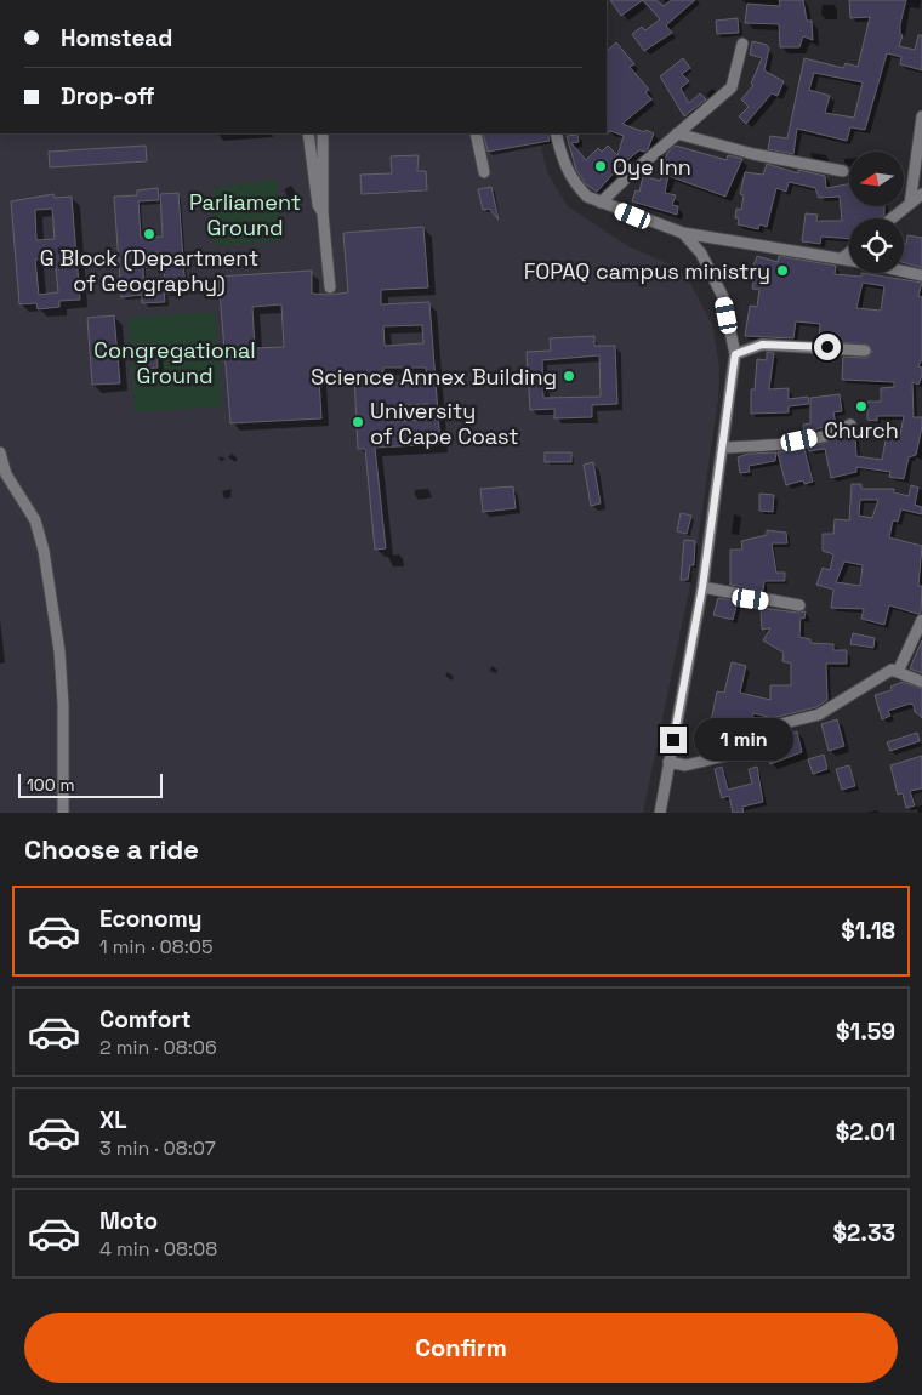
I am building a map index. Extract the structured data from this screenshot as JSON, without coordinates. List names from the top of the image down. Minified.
{"parks":["Parliament Ground","Congregational Ground"],"places":["Oye Inn","G Block (Department of Geography)","FOPAQ campus ministry","Science Annex Building","Church","University of Cape Coast"],"scale_bar":"100 m","north":"left","page":{"banner":["Homstead","Drop-off"],"bubble":"1 min","scale":"100 m","heading":"Choose a ride","list":[{"name":"Economy","note":"1 min · 08:05","value":"$1.18"},{"name":"Comfort","note":"2 min · 08:06","value":"$1.59"},{"name":"XL","note":"3 min · 08:07","value":"$2.01"},{"name":"Moto","note":"4 min · 08:08","value":"$2.33"}],"buttons":"Confirm"}}
